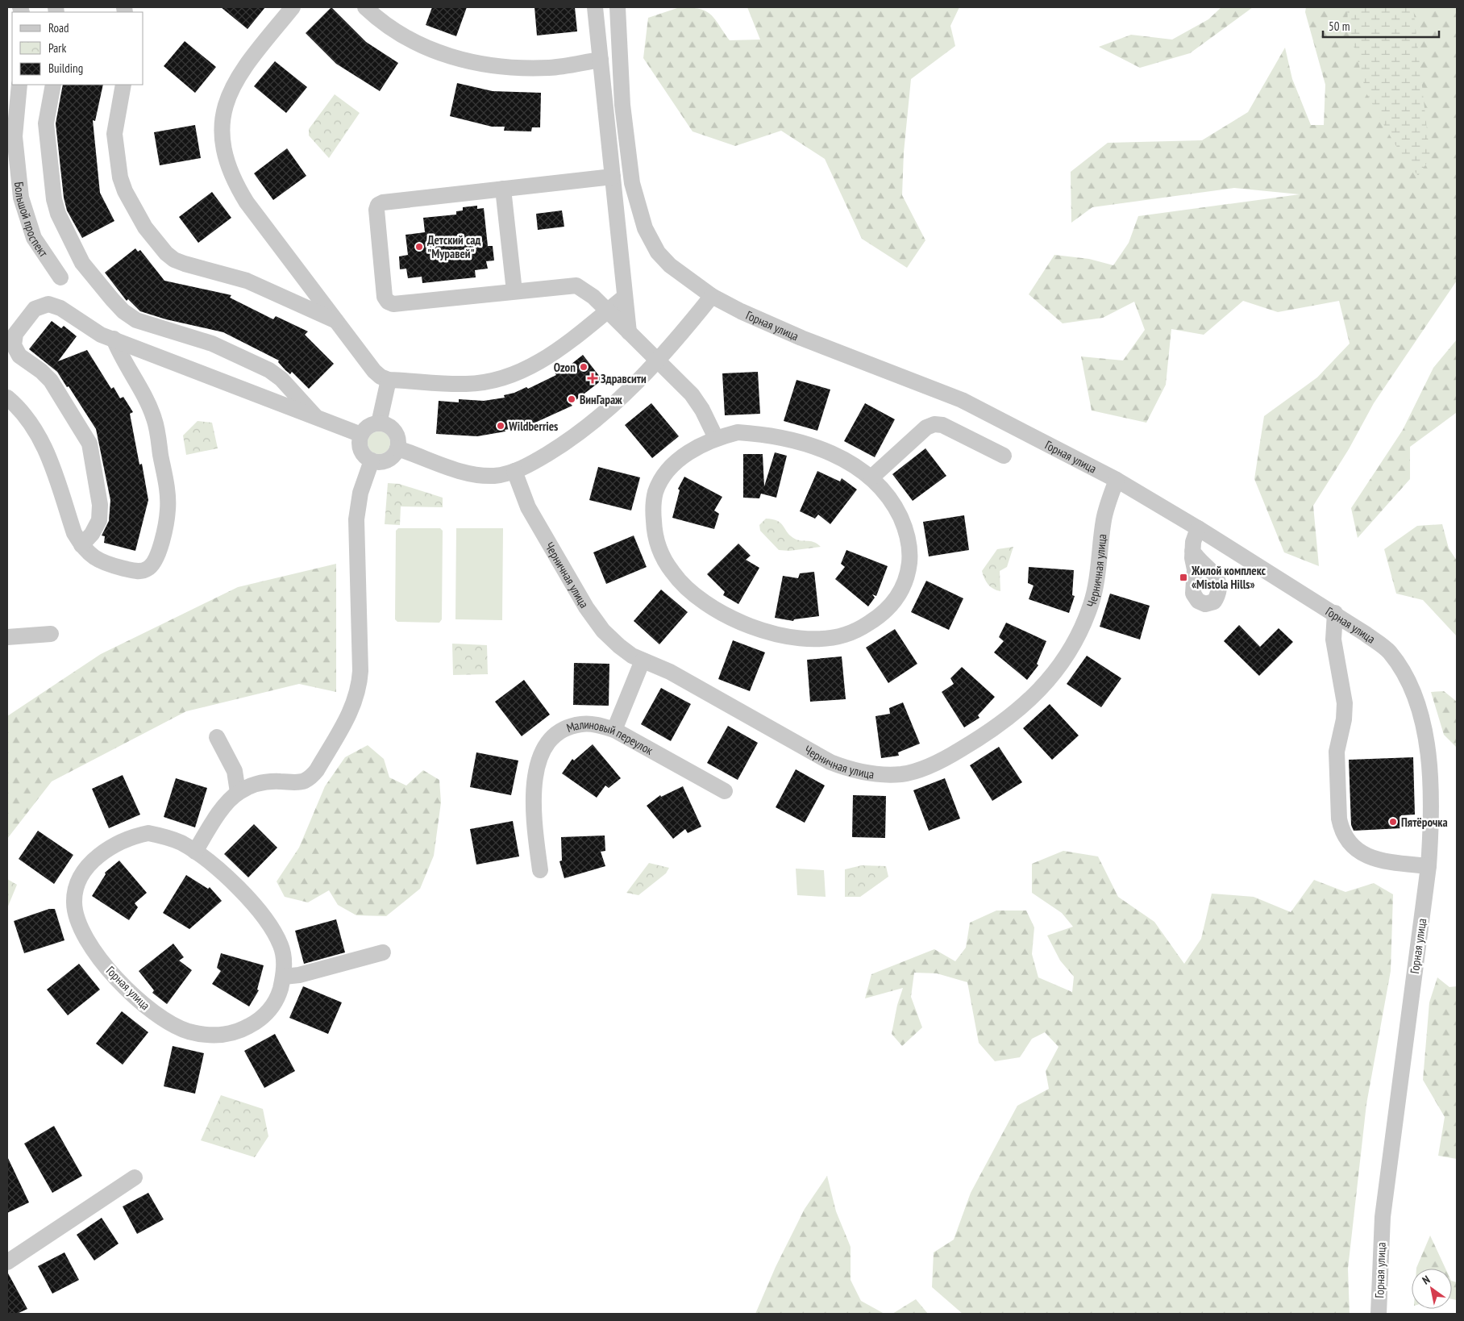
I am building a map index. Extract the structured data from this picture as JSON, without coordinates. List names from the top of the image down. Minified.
{"streets":{"street":["Большой проспект","Горная улица","Черничная улица","Малиновый переулок"]},"crossings":[["Горная улица","Черничная улица"]],"places":{"other":["Детский сад \"Муравей\"","Ozon","ВинГараж","Wildberries","Пятёрочка"],"health":["Здравсити"],"transit":["Жилой комплекс «Mistola Hills»"]},"legend":["Road","Park","Building"],"scale_bar":"50 m","north":"top left"}
